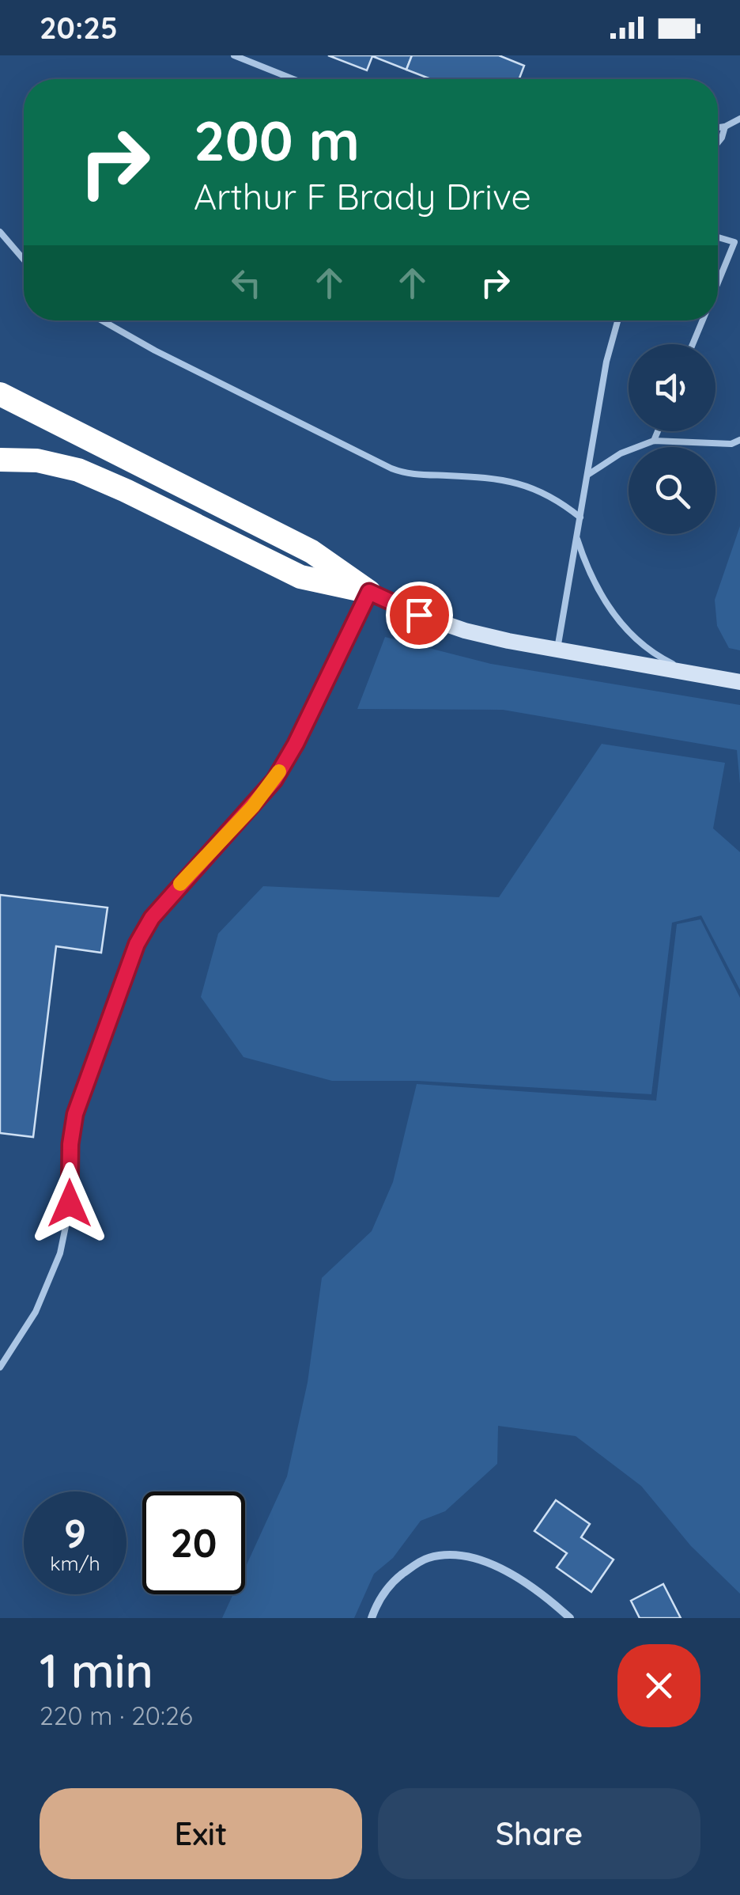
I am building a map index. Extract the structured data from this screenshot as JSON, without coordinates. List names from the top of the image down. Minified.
{"page":{"status":"20:25","turn":["200 m","Arthur F Brady Drive"],"speed":"9 km/h","limit":"20","heading":["1 min","220 m · 20:26"],"buttons":["Exit","Share"]}}
